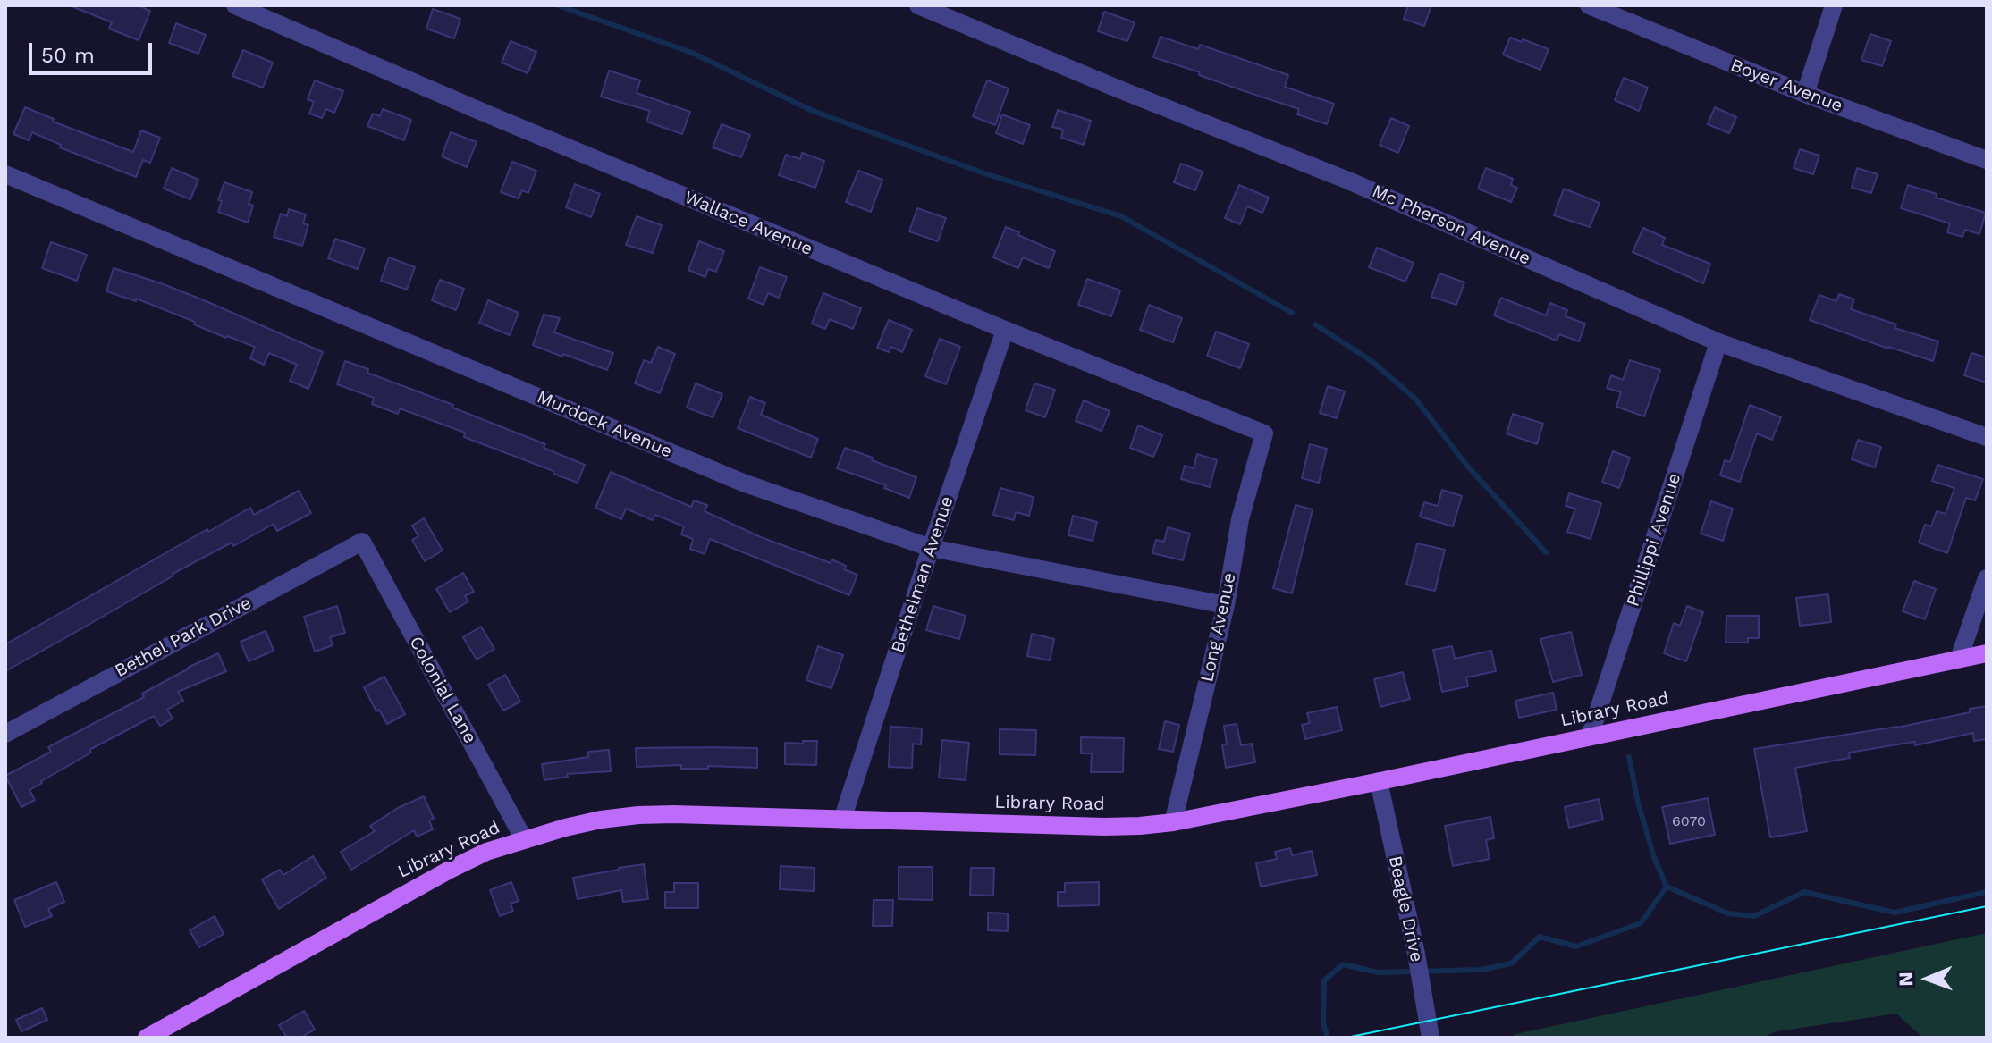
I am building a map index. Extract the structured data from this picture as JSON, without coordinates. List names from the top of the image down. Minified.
{"streets":{"main road":["Library Road"],"street":["Boyer Avenue","Wallace Avenue","Mc Pherson Avenue","Murdock Avenue","Phillippi Avenue","Bethelman Avenue","Long Avenue","Bethel Park Drive","Colonial Lane","Beagle Drive"]},"crossings":[["Wallace Avenue","Bethelman Avenue"],["Wallace Avenue","Long Avenue"],["Mc Pherson Avenue","Phillippi Avenue"],["Murdock Avenue","Bethelman Avenue"],["Murdock Avenue","Long Avenue"],["Phillippi Avenue","Library Road"],["Bethelman Avenue","Library Road"],["Long Avenue","Library Road"],["Bethel Park Drive","Colonial Lane"],["Colonial Lane","Library Road"],["Library Road","Beagle Drive"]],"house_numbers":["6070"],"scale_bar":"50 m","north":"left"}
